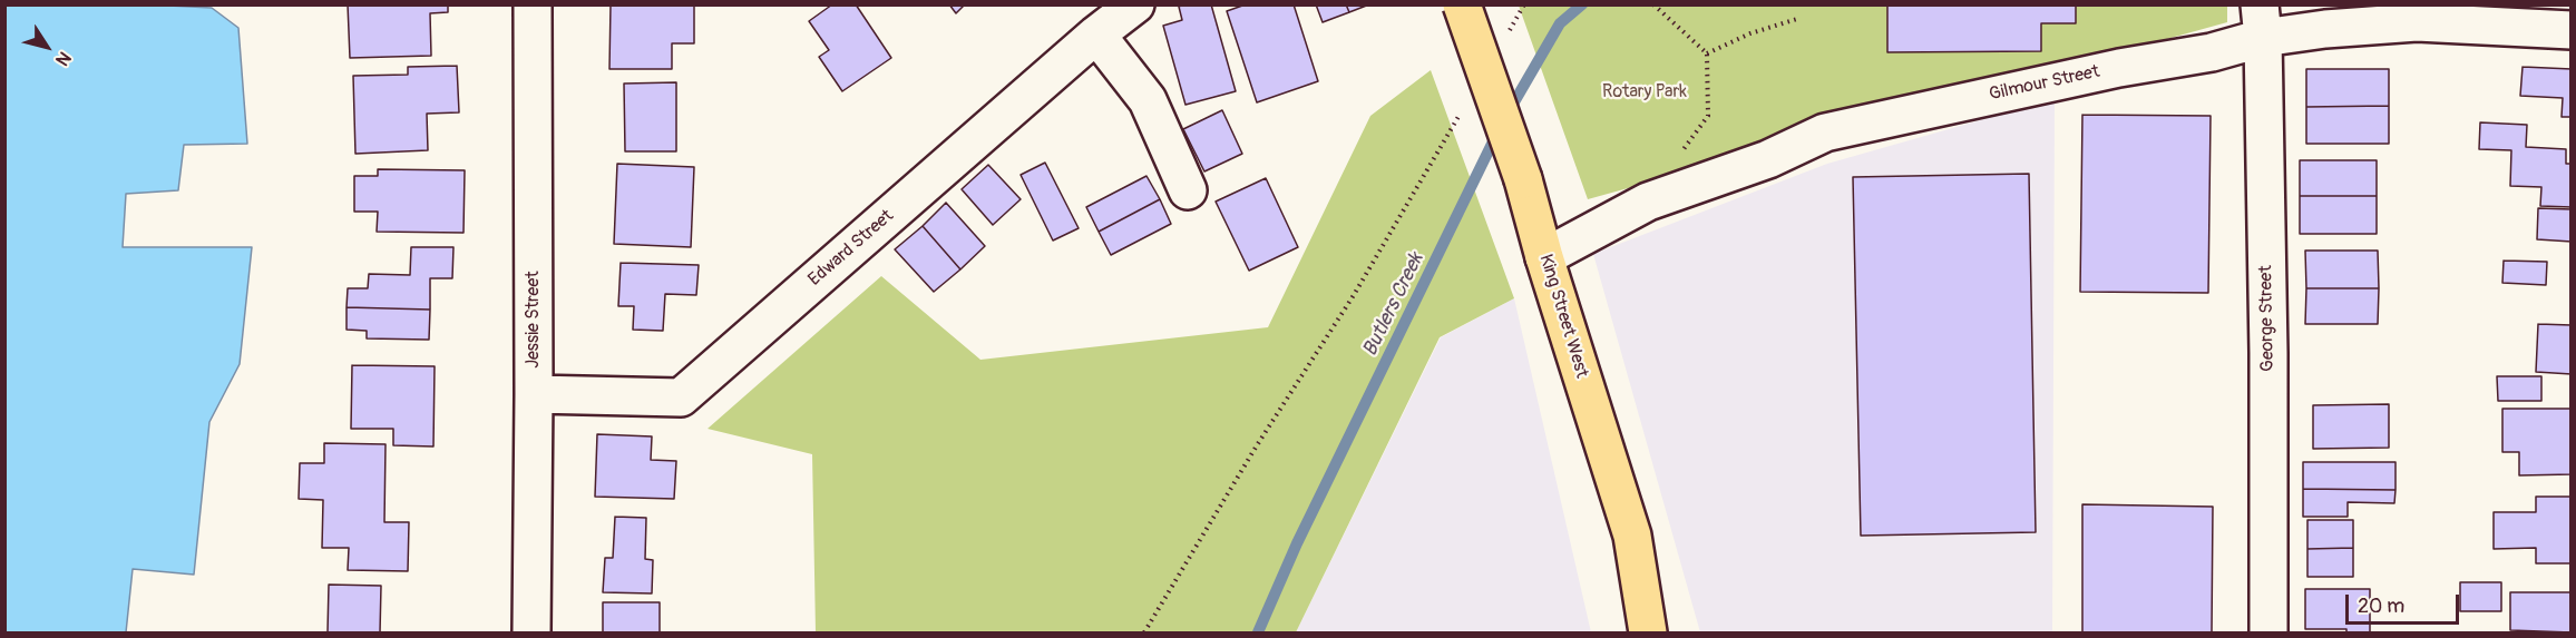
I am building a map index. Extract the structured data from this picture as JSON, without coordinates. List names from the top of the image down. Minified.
{"streets":{"main road":["King Street West"],"street":["Gilmour Street","Edward Street","George Street","Jessie Street"]},"crossings":[["Gilmour Street","King Street West"],["Gilmour Street","George Street"],["Edward Street","Jessie Street"]],"water":["Butlers Creek"],"parks":["Rotary Park"],"scale_bar":"20 m","north":"bottom right"}
